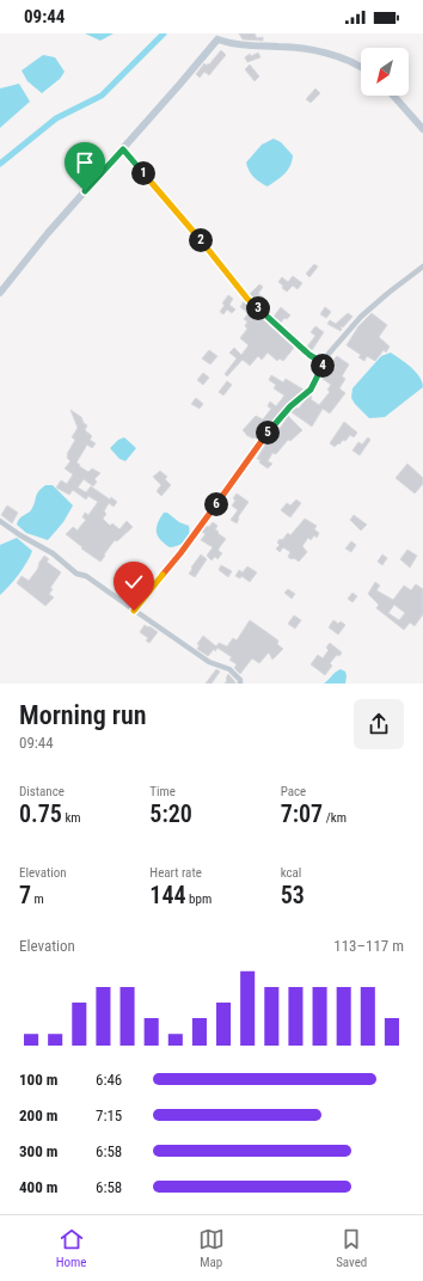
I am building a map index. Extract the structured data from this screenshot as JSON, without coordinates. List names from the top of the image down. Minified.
{"north":"bottom left","page":{"status":"09:44","pins":["1","2","3","4","5","6"],"heading":["Morning run","09:44"],"stats":[["Distance","0.75 km"],["Time","5:20"],["Pace","7:07 /km"],["Elevation","7 m"],["Heart rate","144 bpm"],["kcal","53"]],"chart":["Elevation","113–117 m"],"list":[{"name":"100 m","note":"6:46"},{"name":"200 m","note":"7:15"},{"name":"300 m","note":"6:58"},{"name":"400 m","note":"6:58"}],"tabs":["Home","Map","Saved"]}}
